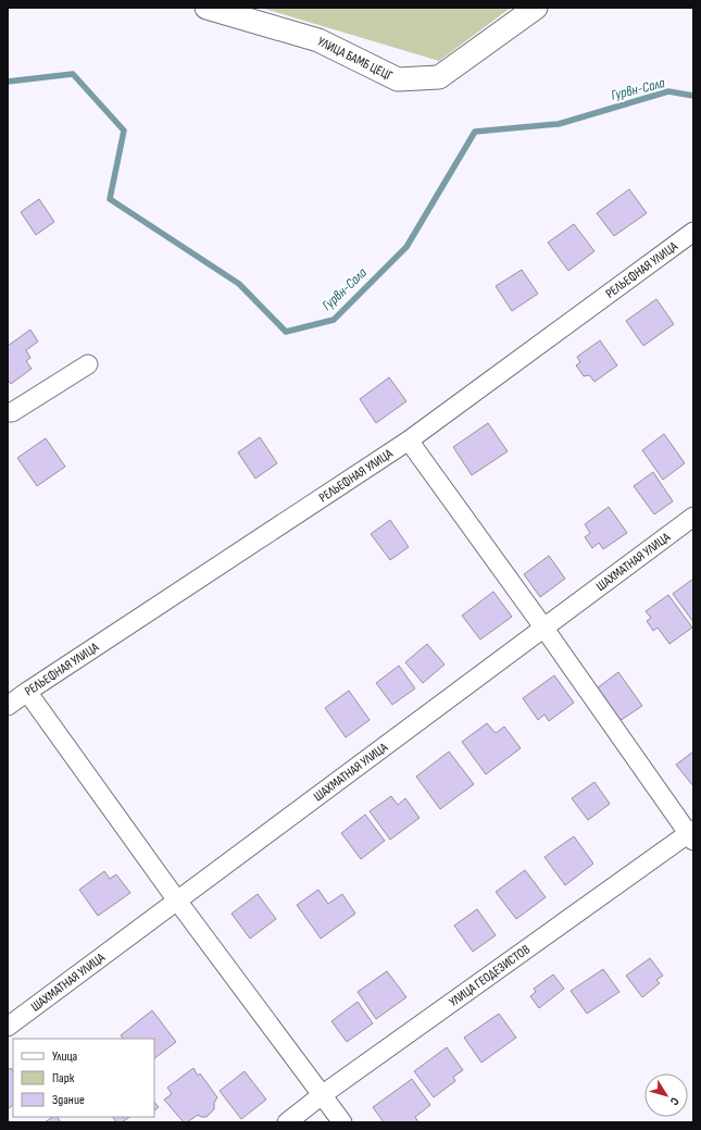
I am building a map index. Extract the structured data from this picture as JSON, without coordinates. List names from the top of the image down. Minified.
{"streets":{"main road":["УЛИЦА БАМБ ЦЕЦГ"],"street":["РЕЛЬЕФНАЯ УЛИЦА","ШАХМАТНАЯ УЛИЦА","УЛИЦА ГЕОДЕЗИСТОВ"]},"water":["Гурвн-Сала"],"legend":["Улица","Парк","Здание"],"north":"bottom right"}
